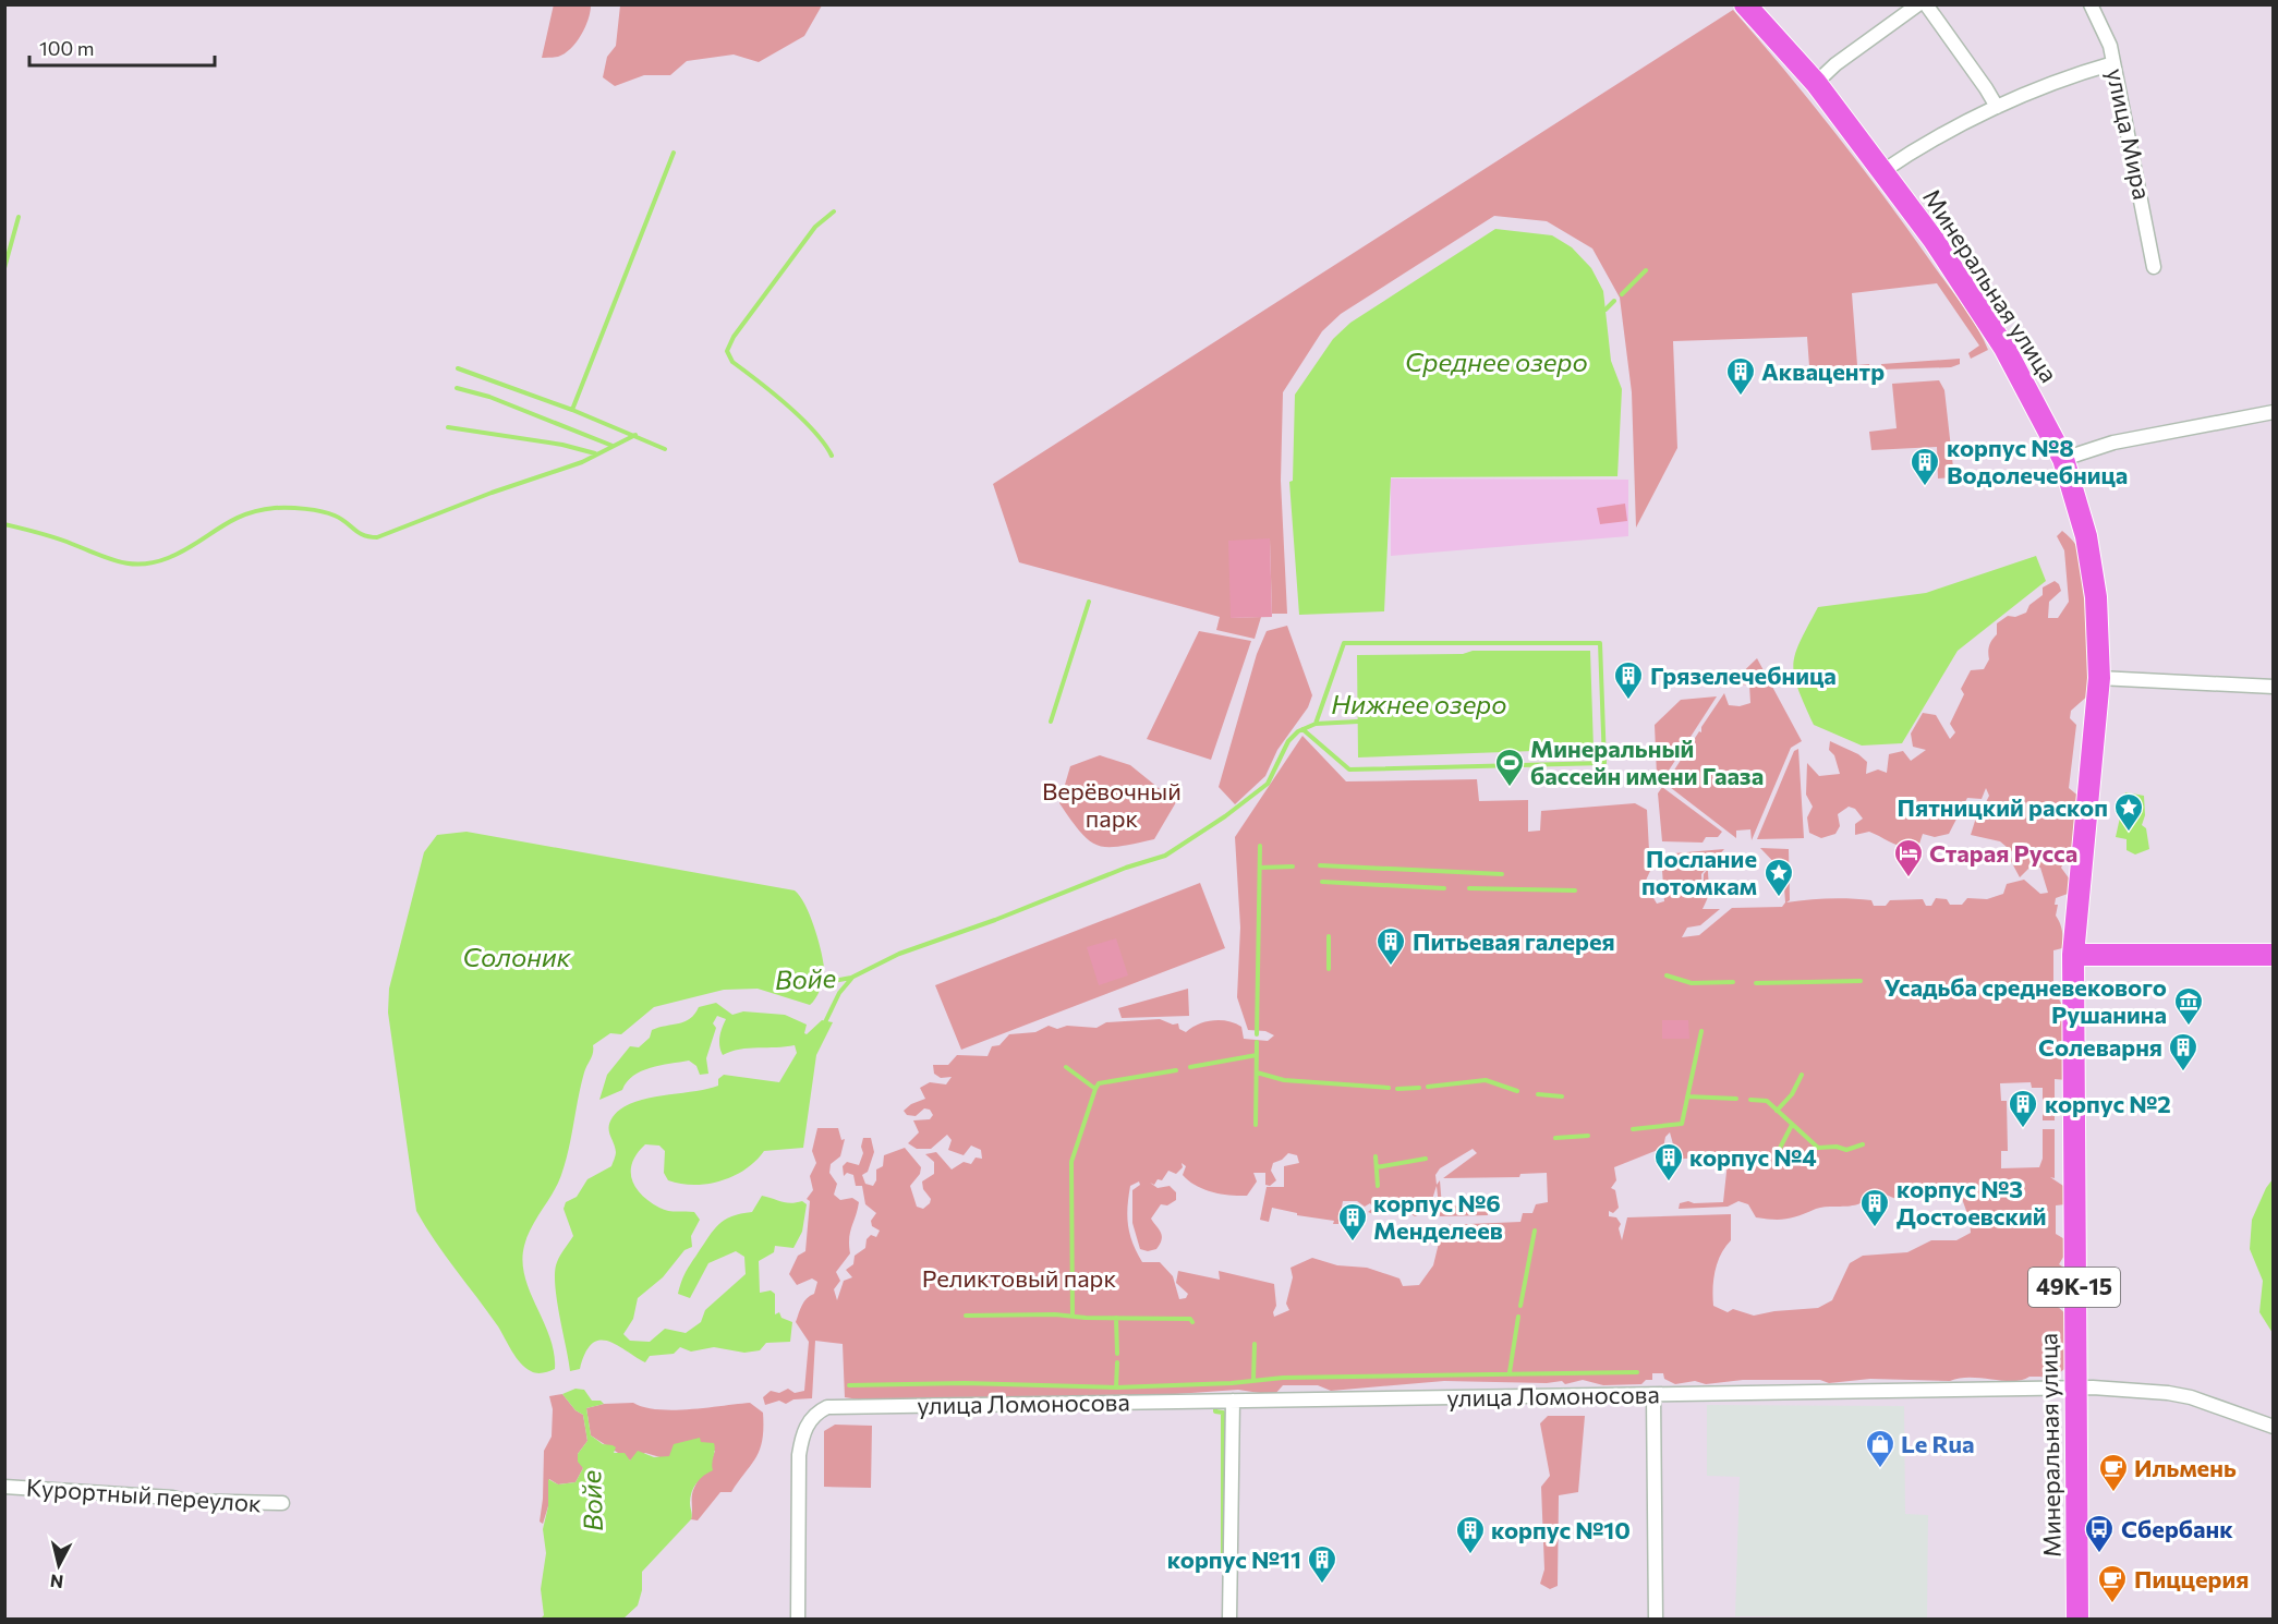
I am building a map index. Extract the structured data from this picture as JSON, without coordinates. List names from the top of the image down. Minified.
{"streets":{"main road":["Минеральная улица","49К-15"],"street":["улица Мира","улица Ломоносова","Курортный переулок"]},"crossings":[["Минеральная улица","улица Ломоносова"]],"water":["Среднее озеро","Нижнее озеро","Солоник","Войе"],"parks":["Верёвочный парк","Реликтовый парк"],"places":{"building":["Аквацентр","корпус №8 Водолечебница","Грязелечебница","Питьевая галерея","Солеварня","корпус №2","корпус №4","корпус №3 Достоевский","корпус №6 Менделеев","корпус №10","корпус №11"],"sports":["Минеральный бассейн имени Гааза"],"place":["Пятницкий раскоп","Послание потомкам"],"hotel":["Старая Русса"],"museum":["Усадьба средневекового Рушанина"],"shop":["Le Rua"],"cafe":["Ильмень","Пиццерия"],"bus stop":["Сбербанк"]},"scale_bar":"100 m","north":"bottom"}
